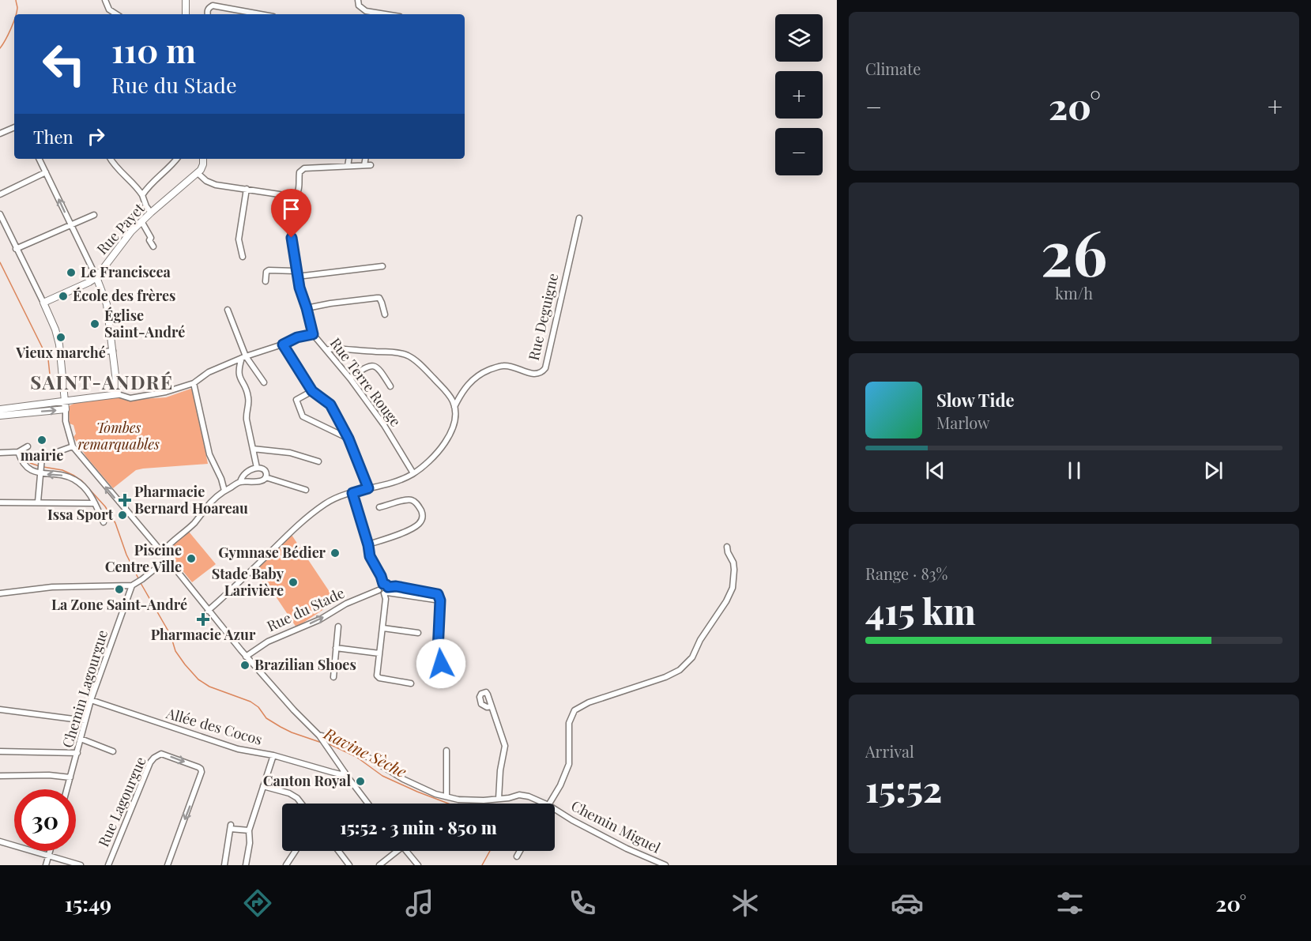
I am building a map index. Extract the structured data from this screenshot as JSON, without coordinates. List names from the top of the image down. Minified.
{"streets":{"main road":["Rue Payet"],"street":["Rue Deguigne","Rue Terre Rouge","Rue du Stade","Chemin Lagourgue","Allée des Cocos","Rue Lagourgue","Chemin Miguel"]},"crossings":[["Chemin Lagourgue","Allée des Cocos"],["Chemin Lagourgue","Rue Lagourgue"]],"one_way":["Rue du Stade"],"districts":["SAINT-ANDRÉ"],"water":["Ravine Sèche"],"parks":["Tombes remarquables"],"places":{"other":["Le Franciscea","École des frères","Église Saint-André","Vieux marché","mairie","Issa Sport","Gymnase Bédier","Piscine Centre Ville","Stade Baby Larivière","La Zone Saint-André","Brazilian Shoes","Canton Royal"],"health":["Pharmacie Bernard Hoareau","Pharmacie Azur"]},"page":{"tile":["Climate",["26","km/h"],["Range · 83%","415 km"],["Arrival","15:52"]],"map_buttons":["+","−"],"turn":["110 m","Rue du Stade"],"heat":["−","20°","+"],"then":"Then","song":["Slow Tide","Marlow"],"limit":"30","trip":"15:52 · 3 min · 850 m","tabs":["15:49","20°"]}}
